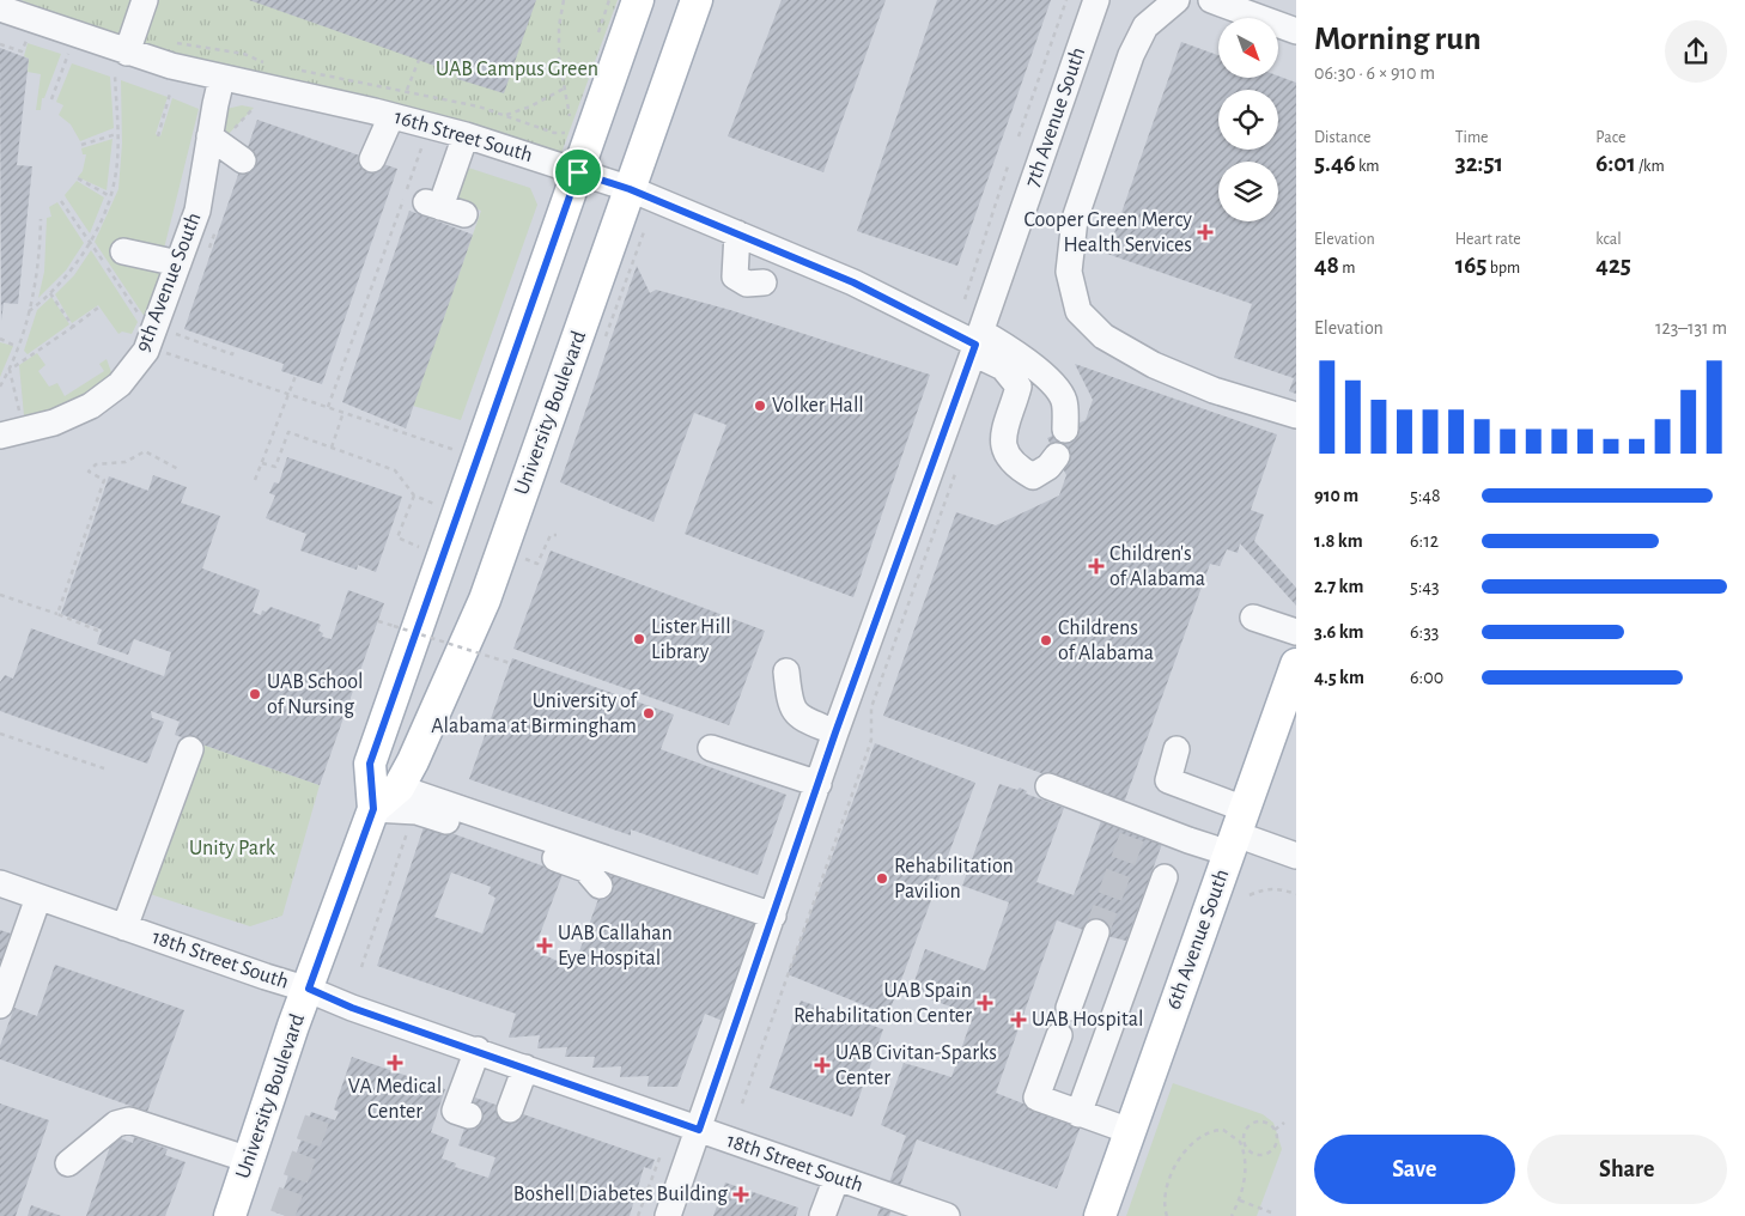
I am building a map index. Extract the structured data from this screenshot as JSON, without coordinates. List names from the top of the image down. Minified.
{"streets":{"main road":["University Boulevard","6th Avenue South"],"street":["7th Avenue South","16th Street South","9th Avenue South","18th Street South"]},"crossings":[["7th Avenue South","16th Street South"],["7th Avenue South","18th Street South"],["16th Street South","9th Avenue South"],["16th Street South","University Boulevard"],["University Boulevard","18th Street South"]],"parks":["UAB Campus Green","Unity Park"],"places":{"health":["Cooper Green Mercy Health Services","Children's of Alabama","UAB Callahan Eye Hospital","UAB Spain Rehabilitation Center","UAB Hospital","VA Medical Center","UAB Civitan-Sparks Center","Boshell Diabetes Building"],"other":["Volker Hall","Lister Hill Library","Childrens of Alabama","UAB School of Nursing","University of Alabama at Birmingham","Rehabilitation Pavilion"]},"north":"bottom right","page":{"heading":["Morning run","06:30 · 6 × 910 m"],"stats":[["Distance","5.46 km"],["Time","32:51"],["Pace","6:01 /km"],["Elevation","48 m"],["Heart rate","165 bpm"],["kcal","425"]],"chart":["Elevation","123–131 m"],"list":[{"name":"910 m","note":"5:48"},{"name":"1.8 km","note":"6:12"},{"name":"2.7 km","note":"5:43"},{"name":"3.6 km","note":"6:33"},{"name":"4.5 km","note":"6:00"}],"buttons":["Save","Share"]}}
